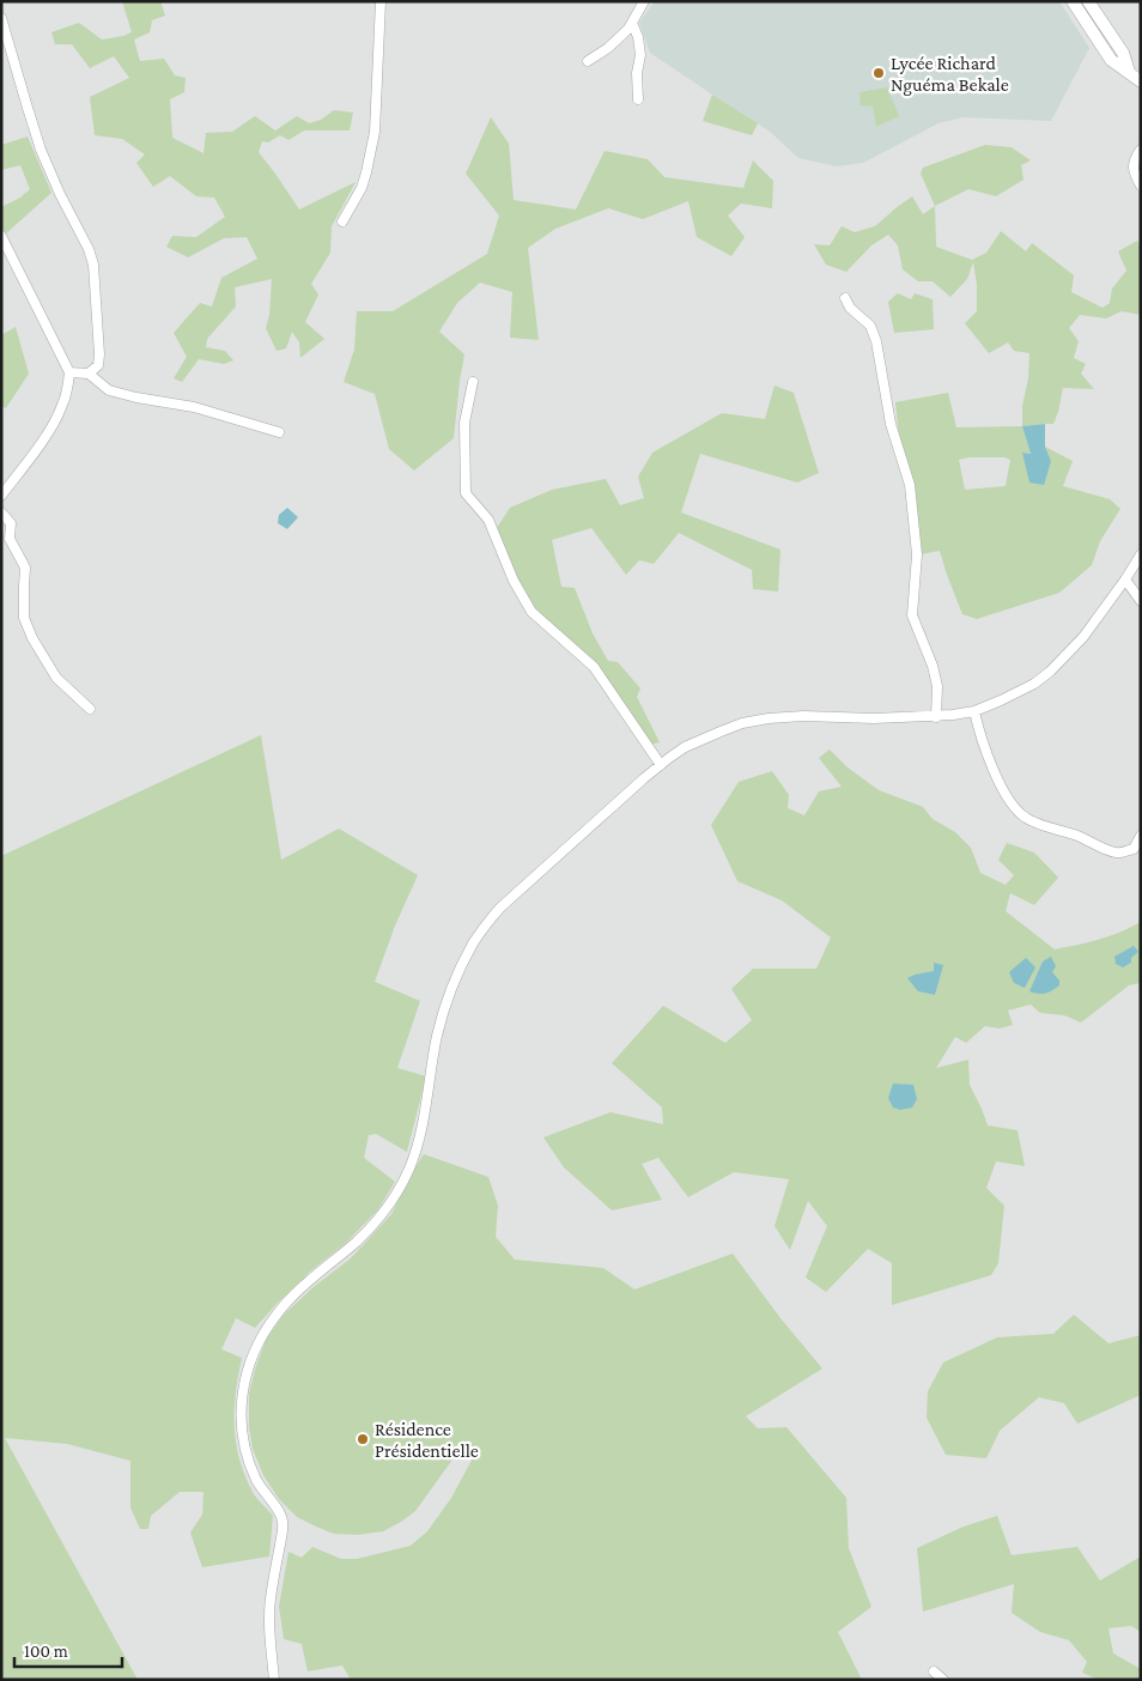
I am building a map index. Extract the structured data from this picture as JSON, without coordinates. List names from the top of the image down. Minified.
{"places":["Lycée Richard Nguéma Bekale","Résidence Présidentielle"],"scale_bar":"100 m"}
